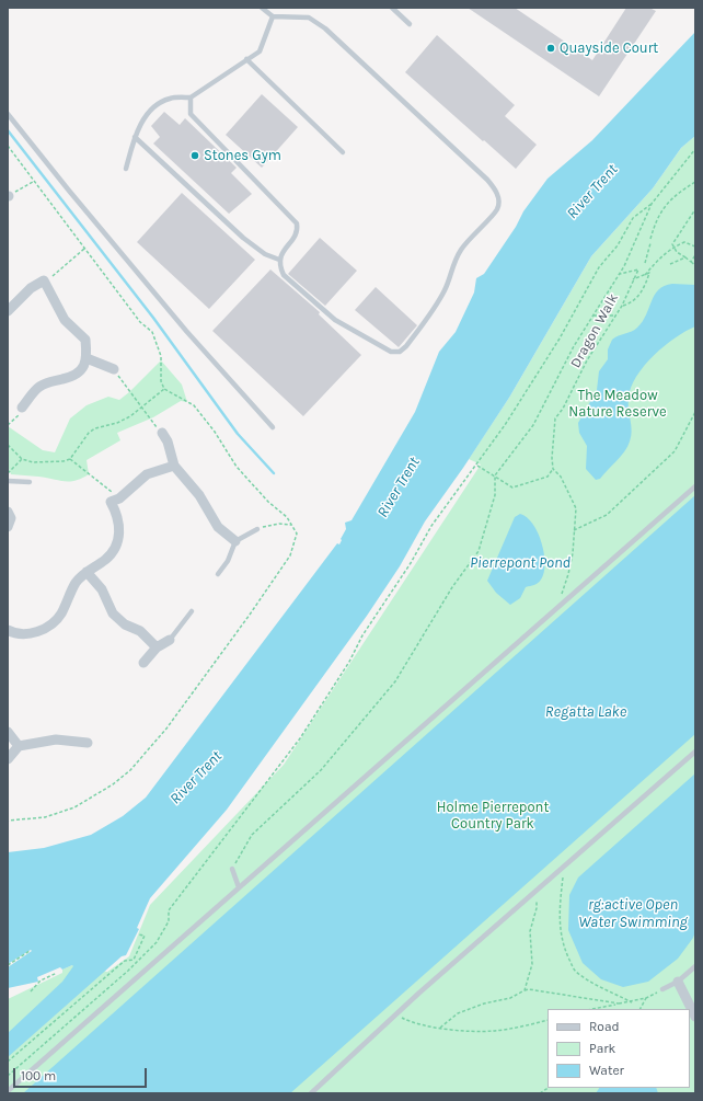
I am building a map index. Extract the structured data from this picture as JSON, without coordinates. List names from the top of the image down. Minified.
{"streets":{"path":["Dragon Walk"]},"water":["River Trent","Pierrepont Pond","Regatta Lake","rg:active Open Water Swimming"],"parks":["The Meadow Nature Reserve","Holme Pierrepont Country Park"],"places":["Quayside Court","Stones Gym"],"legend":["Road","Park","Water"],"scale_bar":"100 m"}
